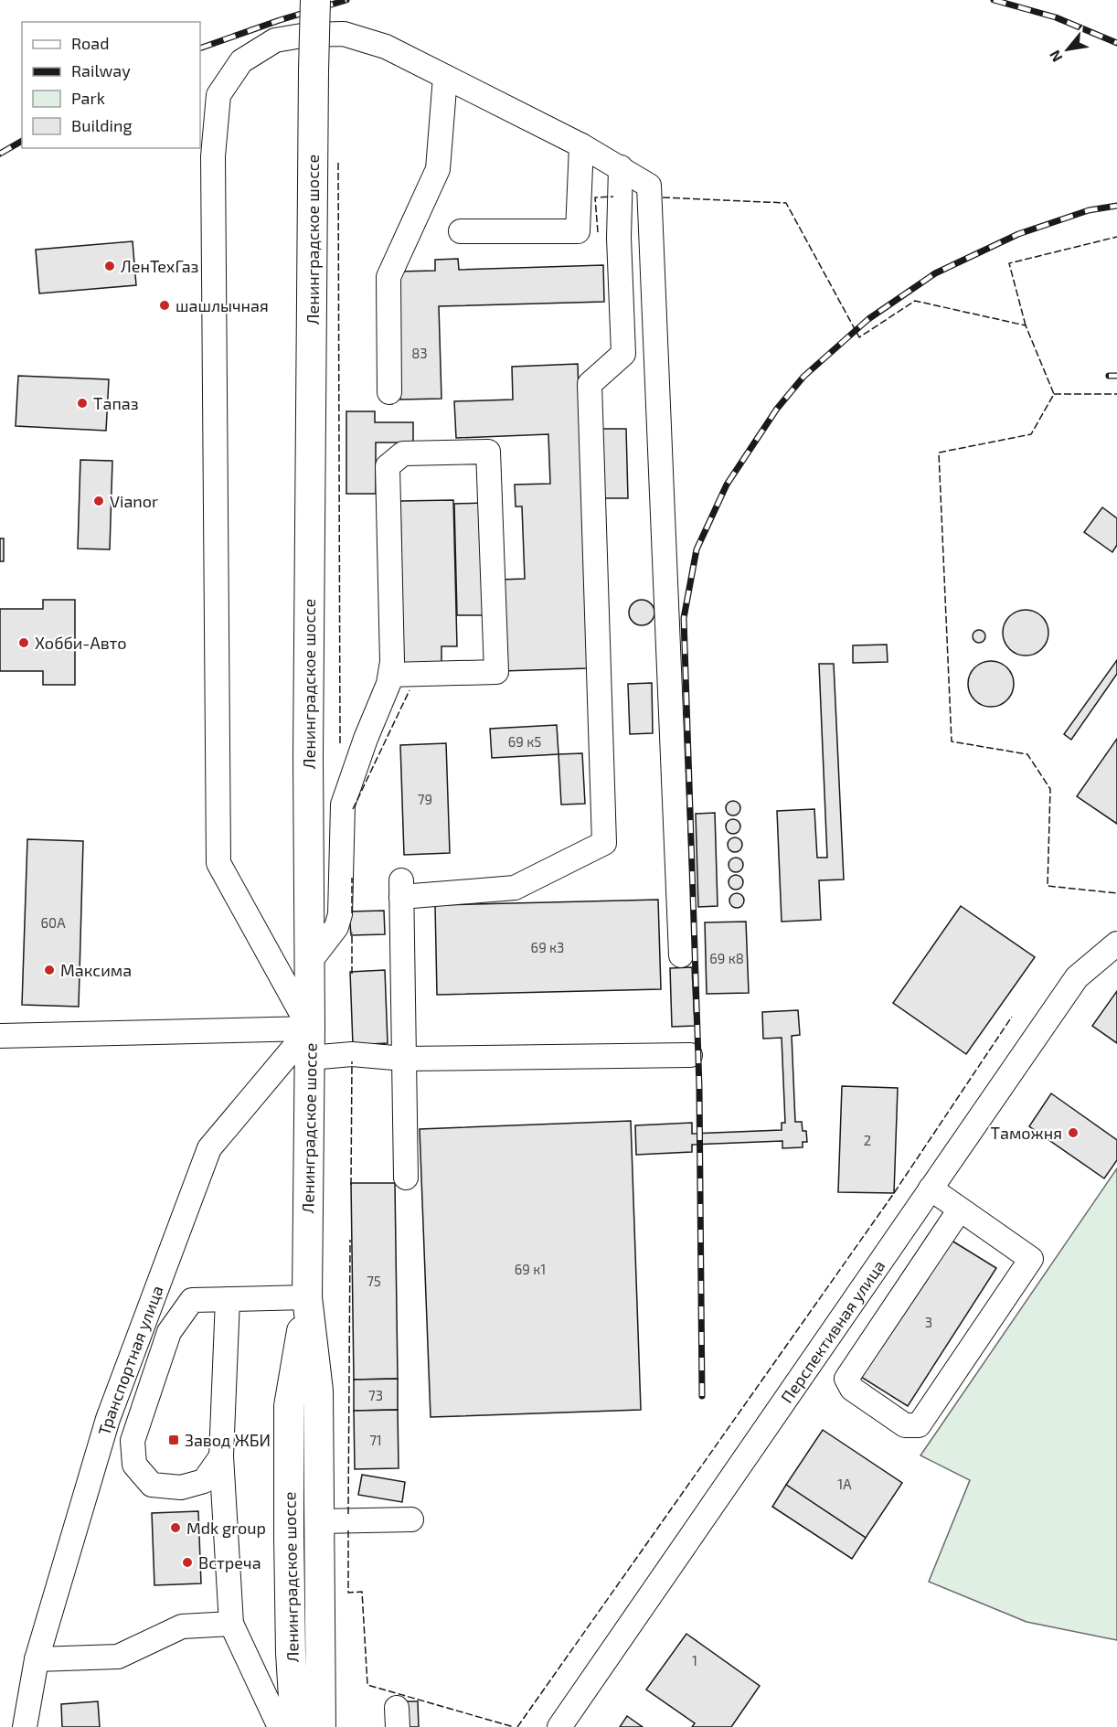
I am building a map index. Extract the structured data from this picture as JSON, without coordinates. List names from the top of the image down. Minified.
{"streets":{"main road":["Ленинградское шоссе"],"street":["Перспективная улица","Транспортная улица"]},"crossings":[["Ленинградское шоссе","Транспортная улица"]],"places":{"other":["ЛенТехГаз","шашлычная","Тапаз","Vianor","Хобби-Авто","Максима","Таможня","Mdk group","Встреча"],"transit":["Завод ЖБИ"]},"house_numbers":["83","69 к5","79","60А","69 к3","69 к8","2","69 к1","75","3","73","71","1А","1"],"legend":["Road","Railway","Park","Building"],"north":"bottom left"}
